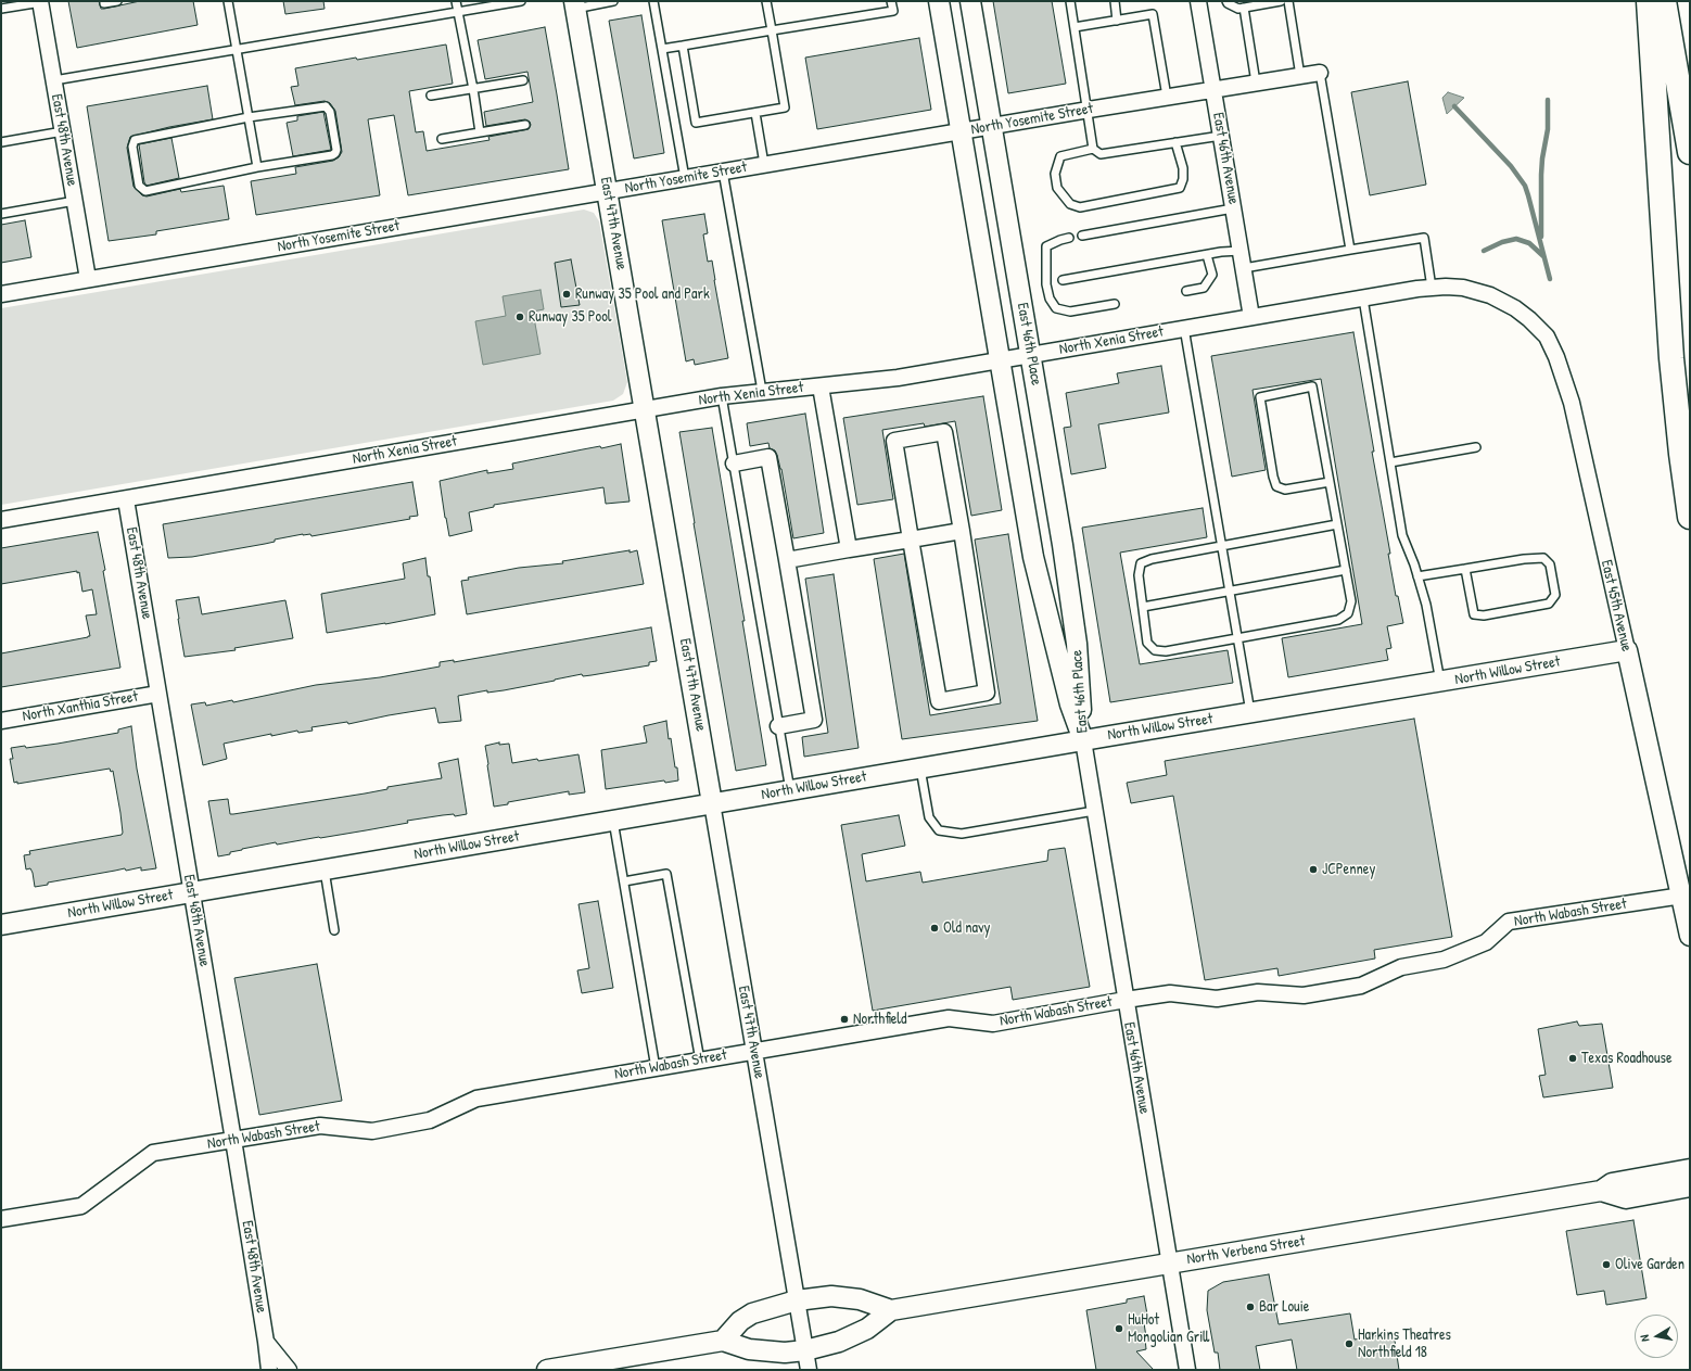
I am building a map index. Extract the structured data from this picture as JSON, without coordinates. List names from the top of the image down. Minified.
{"streets":{"street":["North Yosemite Street","East 48th Avenue","East 46th Avenue","East 47th Avenue","North Xenia Street","East 46th Place","East 45th Avenue","North Willow Street","North Xanthia Street","North Wabash Street","North Verbena Street"]},"crossings":[["North Yosemite Street","East 48th Avenue"],["North Yosemite Street","East 46th Avenue"],["North Yosemite Street","East 47th Avenue"],["North Yosemite Street","East 46th Place"],["East 48th Avenue","North Xenia Street"],["East 48th Avenue","North Willow Street"],["East 48th Avenue","North Xanthia Street"],["East 48th Avenue","North Wabash Street"],["East 46th Avenue","North Xenia Street"],["East 46th Avenue","East 46th Place"],["East 46th Avenue","North Willow Street"],["East 46th Avenue","North Wabash Street"],["East 46th Avenue","North Verbena Street"],["East 47th Avenue","North Xenia Street"],["East 47th Avenue","North Willow Street"],["East 47th Avenue","North Wabash Street"],["East 47th Avenue","North Verbena Street"],["North Xenia Street","East 46th Place"],["North Xenia Street","East 45th Avenue"],["East 46th Place","North Willow Street"],["East 45th Avenue","North Willow Street"],["East 45th Avenue","North Wabash Street"]],"places":["Runway 35 Pool and Park","Runway 35 Pool","JCPenney","Old navy","Northfield","Texas Roadhouse","Olive Garden","Bar Louie","HuHot Mongolian Grill","Harkins Theatres Northfield 18"],"north":"left"}
